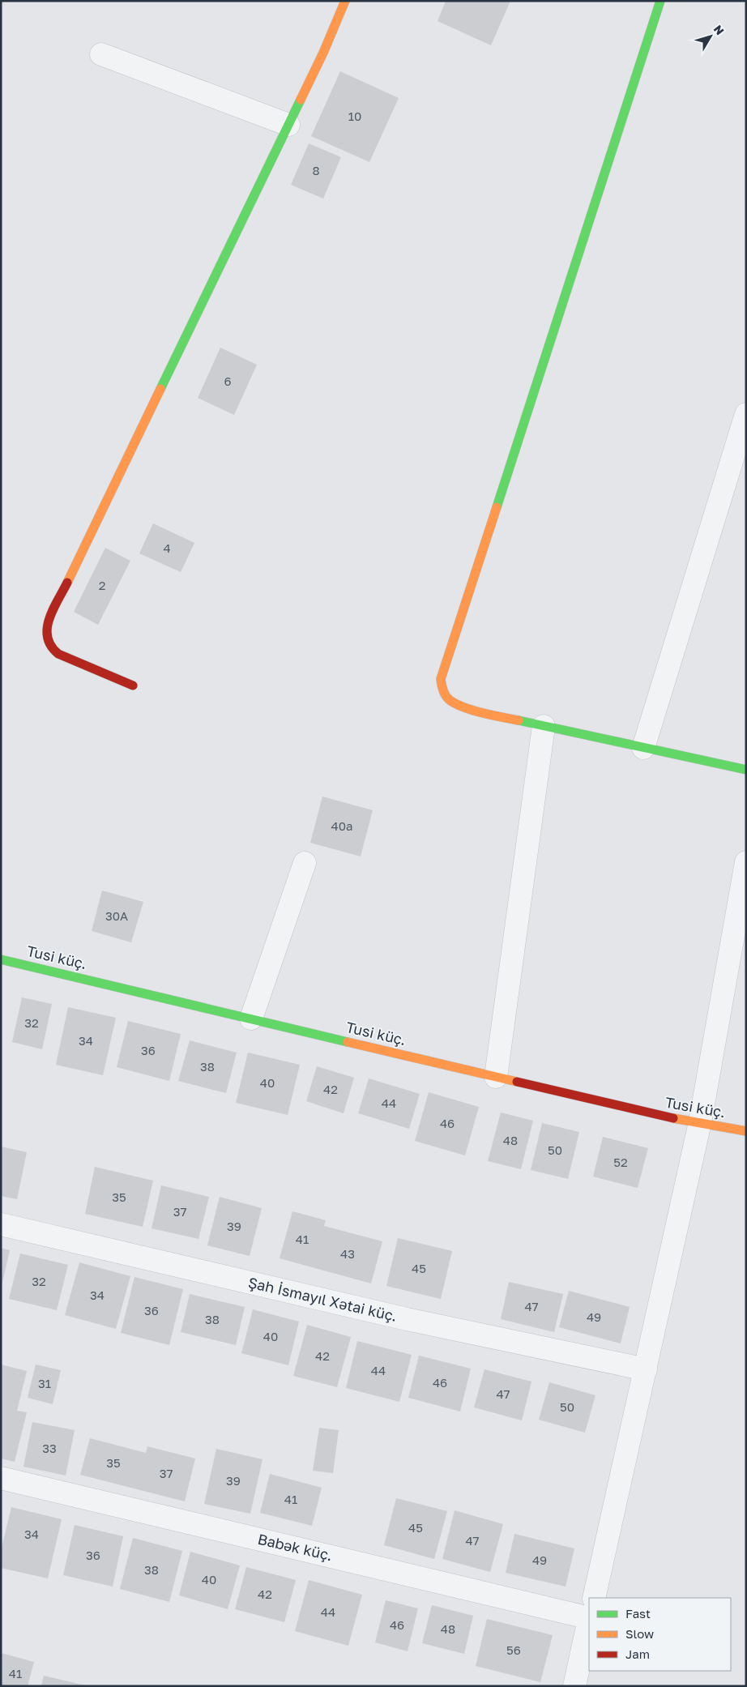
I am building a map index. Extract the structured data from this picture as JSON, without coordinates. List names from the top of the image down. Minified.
{"streets":{"street":["Tusi küç.","Şah İsmayıl Xətai küç.","Babək küç."]},"house_numbers":["10","8","6","4","2","40a","30A","32","34","36","38","40","42","44","46","48","50","52","35","37","39","41","43","45","32","34","47","36","49","38","40","42","44","46","31","47","50","33","35","37","39","41","45","34","47","36","49","38","40","42","44","46","48","56","41"],"legend":["Fast","Slow","Jam"],"north":"top right"}
